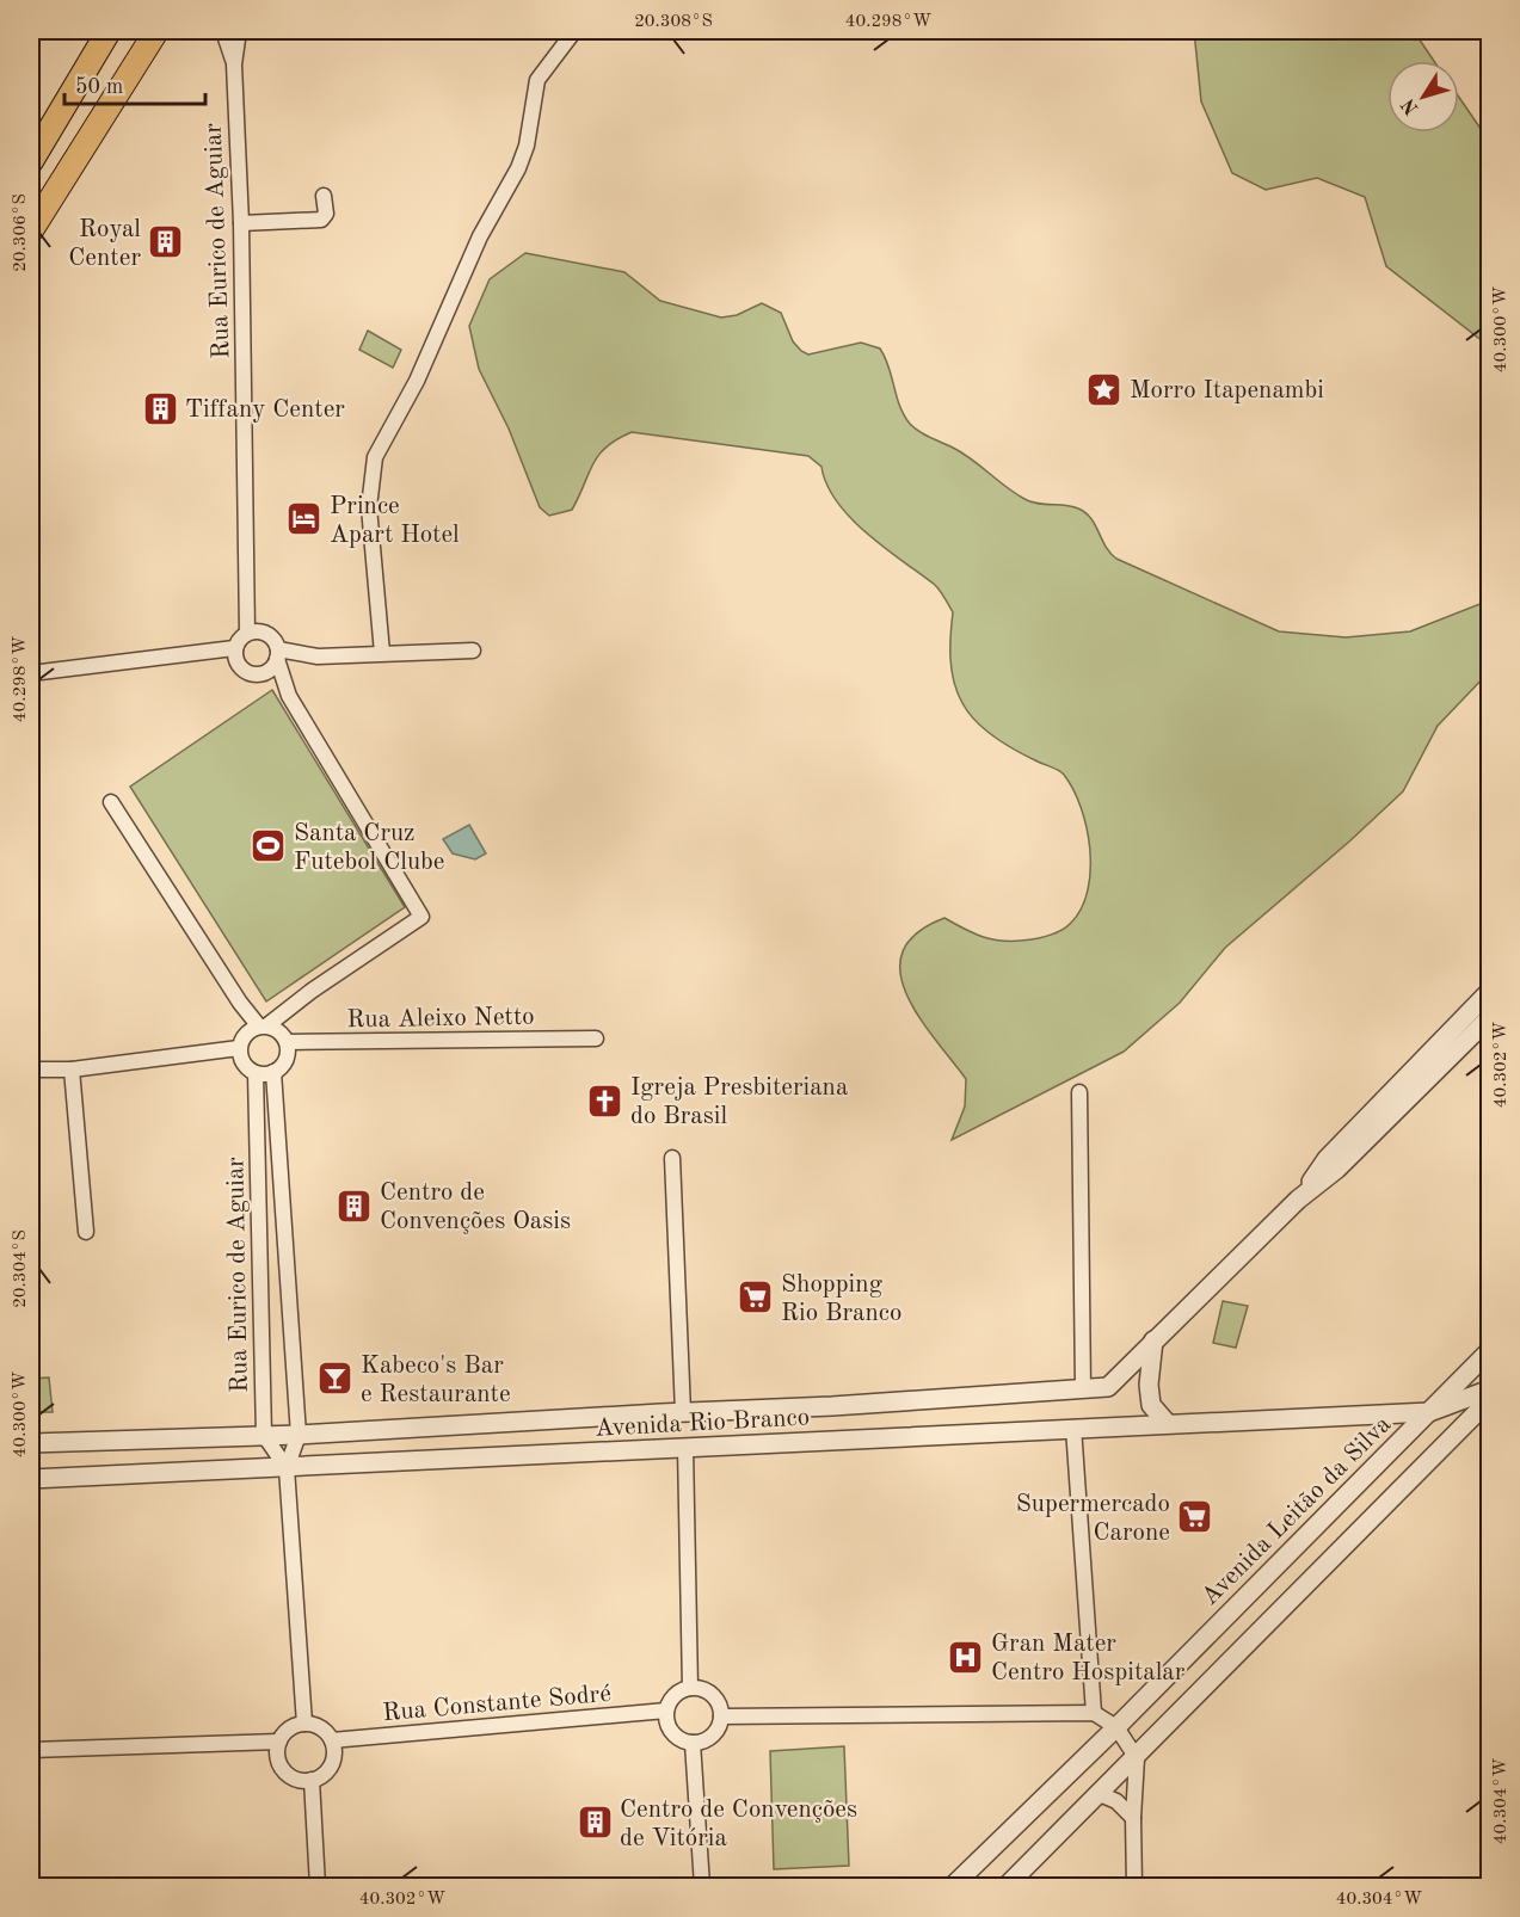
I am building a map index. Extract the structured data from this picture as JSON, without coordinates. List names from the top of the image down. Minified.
{"streets":{"street":["Rua Eurico de Aguiar","Rua Aleixo Netto","Avenida Rio Branco","Avenida Leitão da Silva","Rua Constante Sodré"]},"crossings":[["Rua Eurico de Aguiar","Rua Aleixo Netto"],["Rua Eurico de Aguiar","Avenida Rio Branco"],["Rua Eurico de Aguiar","Rua Constante Sodré"],["Avenida Rio Branco","Avenida Leitão da Silva"]],"places":{"building":["Royal Center","Tiffany Center","Centro de Convenções Oasis","Centro de Convenções de Vitória"],"place":["Morro Itapenambi"],"hotel":["Prince Apart Hotel"],"sports":["Santa Cruz Futebol Clube"],"church":["Igreja Presbiteriana do Brasil"],"supermarket":["Shopping Rio Branco","Supermercado Carone"],"bar":["Kabeco's Bar e Restaurante"],"hospital":["Gran Mater Centro Hospitalar"]},"scale_bar":"50 m","north":"bottom left","coordinates":["20.308°S","40.298°W","20.306°S","40.300°W","40.302°W","20.304°S","40.304°W"]}
